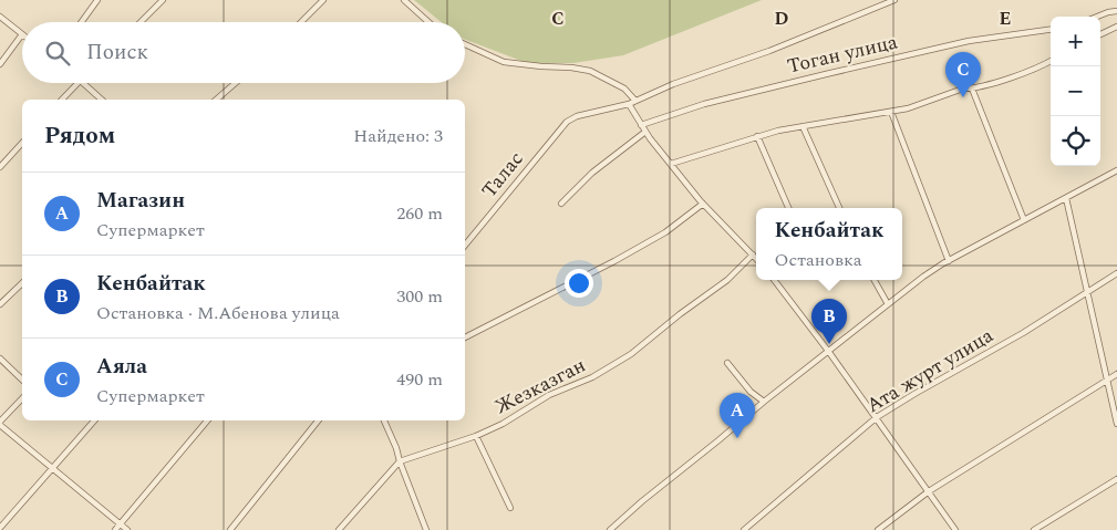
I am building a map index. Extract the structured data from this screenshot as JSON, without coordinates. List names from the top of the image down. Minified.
{"streets":{"street":["Тоган улица","Талас","Ата журт улица","Жезказган"]},"crossings":[["Тоган улица","Талас"]],"page":{"map_buttons":["+","−"],"search":"Поиск","pins":["C","B","A"],"heading":["Рядом","Найдено: 3"],"list":[{"mark":"A","name":"Магазин","note":"Супермаркет","value":"260 m"},{"mark":"B","name":"Кенбайтак","note":"Остановка · М.Абенова улица","value":"300 m"},{"mark":"C","name":"Аяла","note":"Супермаркет","value":"490 m"}],"popup":["Кенбайтак","Остановка"]},"grid":{"columns":["C","D","E"]}}
